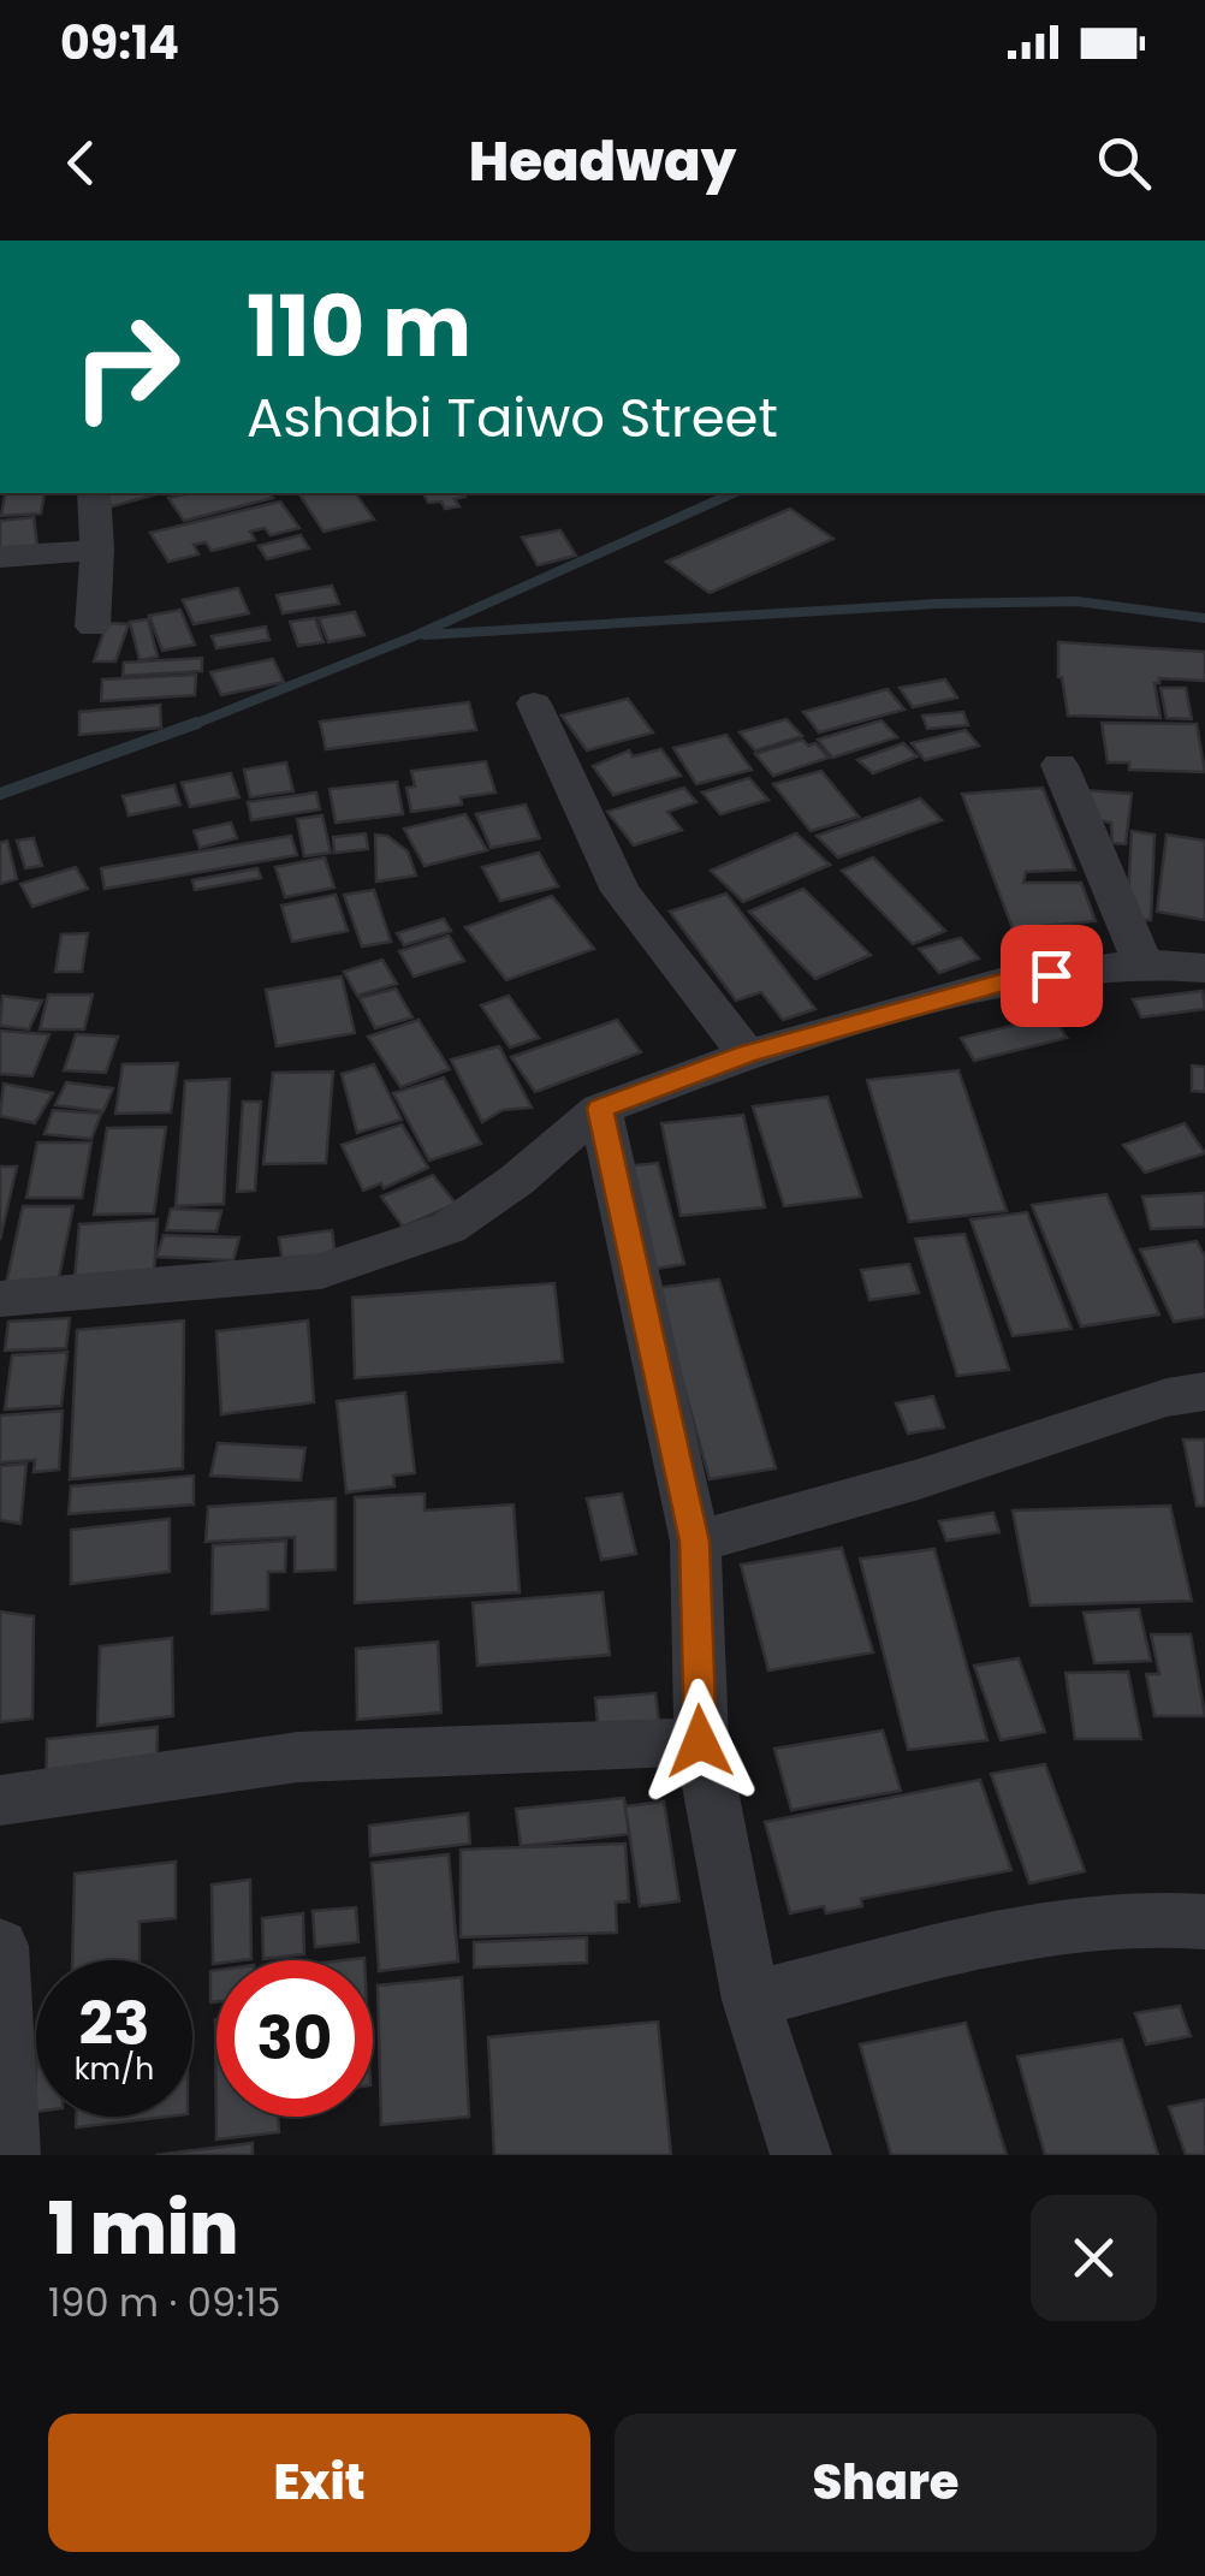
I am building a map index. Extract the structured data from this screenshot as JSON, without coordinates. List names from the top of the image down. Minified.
{"page":{"status":"09:14","header":"Headway","turn":["110 m","Ashabi Taiwo Street"],"speed":"23 km/h","limit":"30","heading":["1 min","190 m · 09:15"],"buttons":["Exit","Share"]}}
